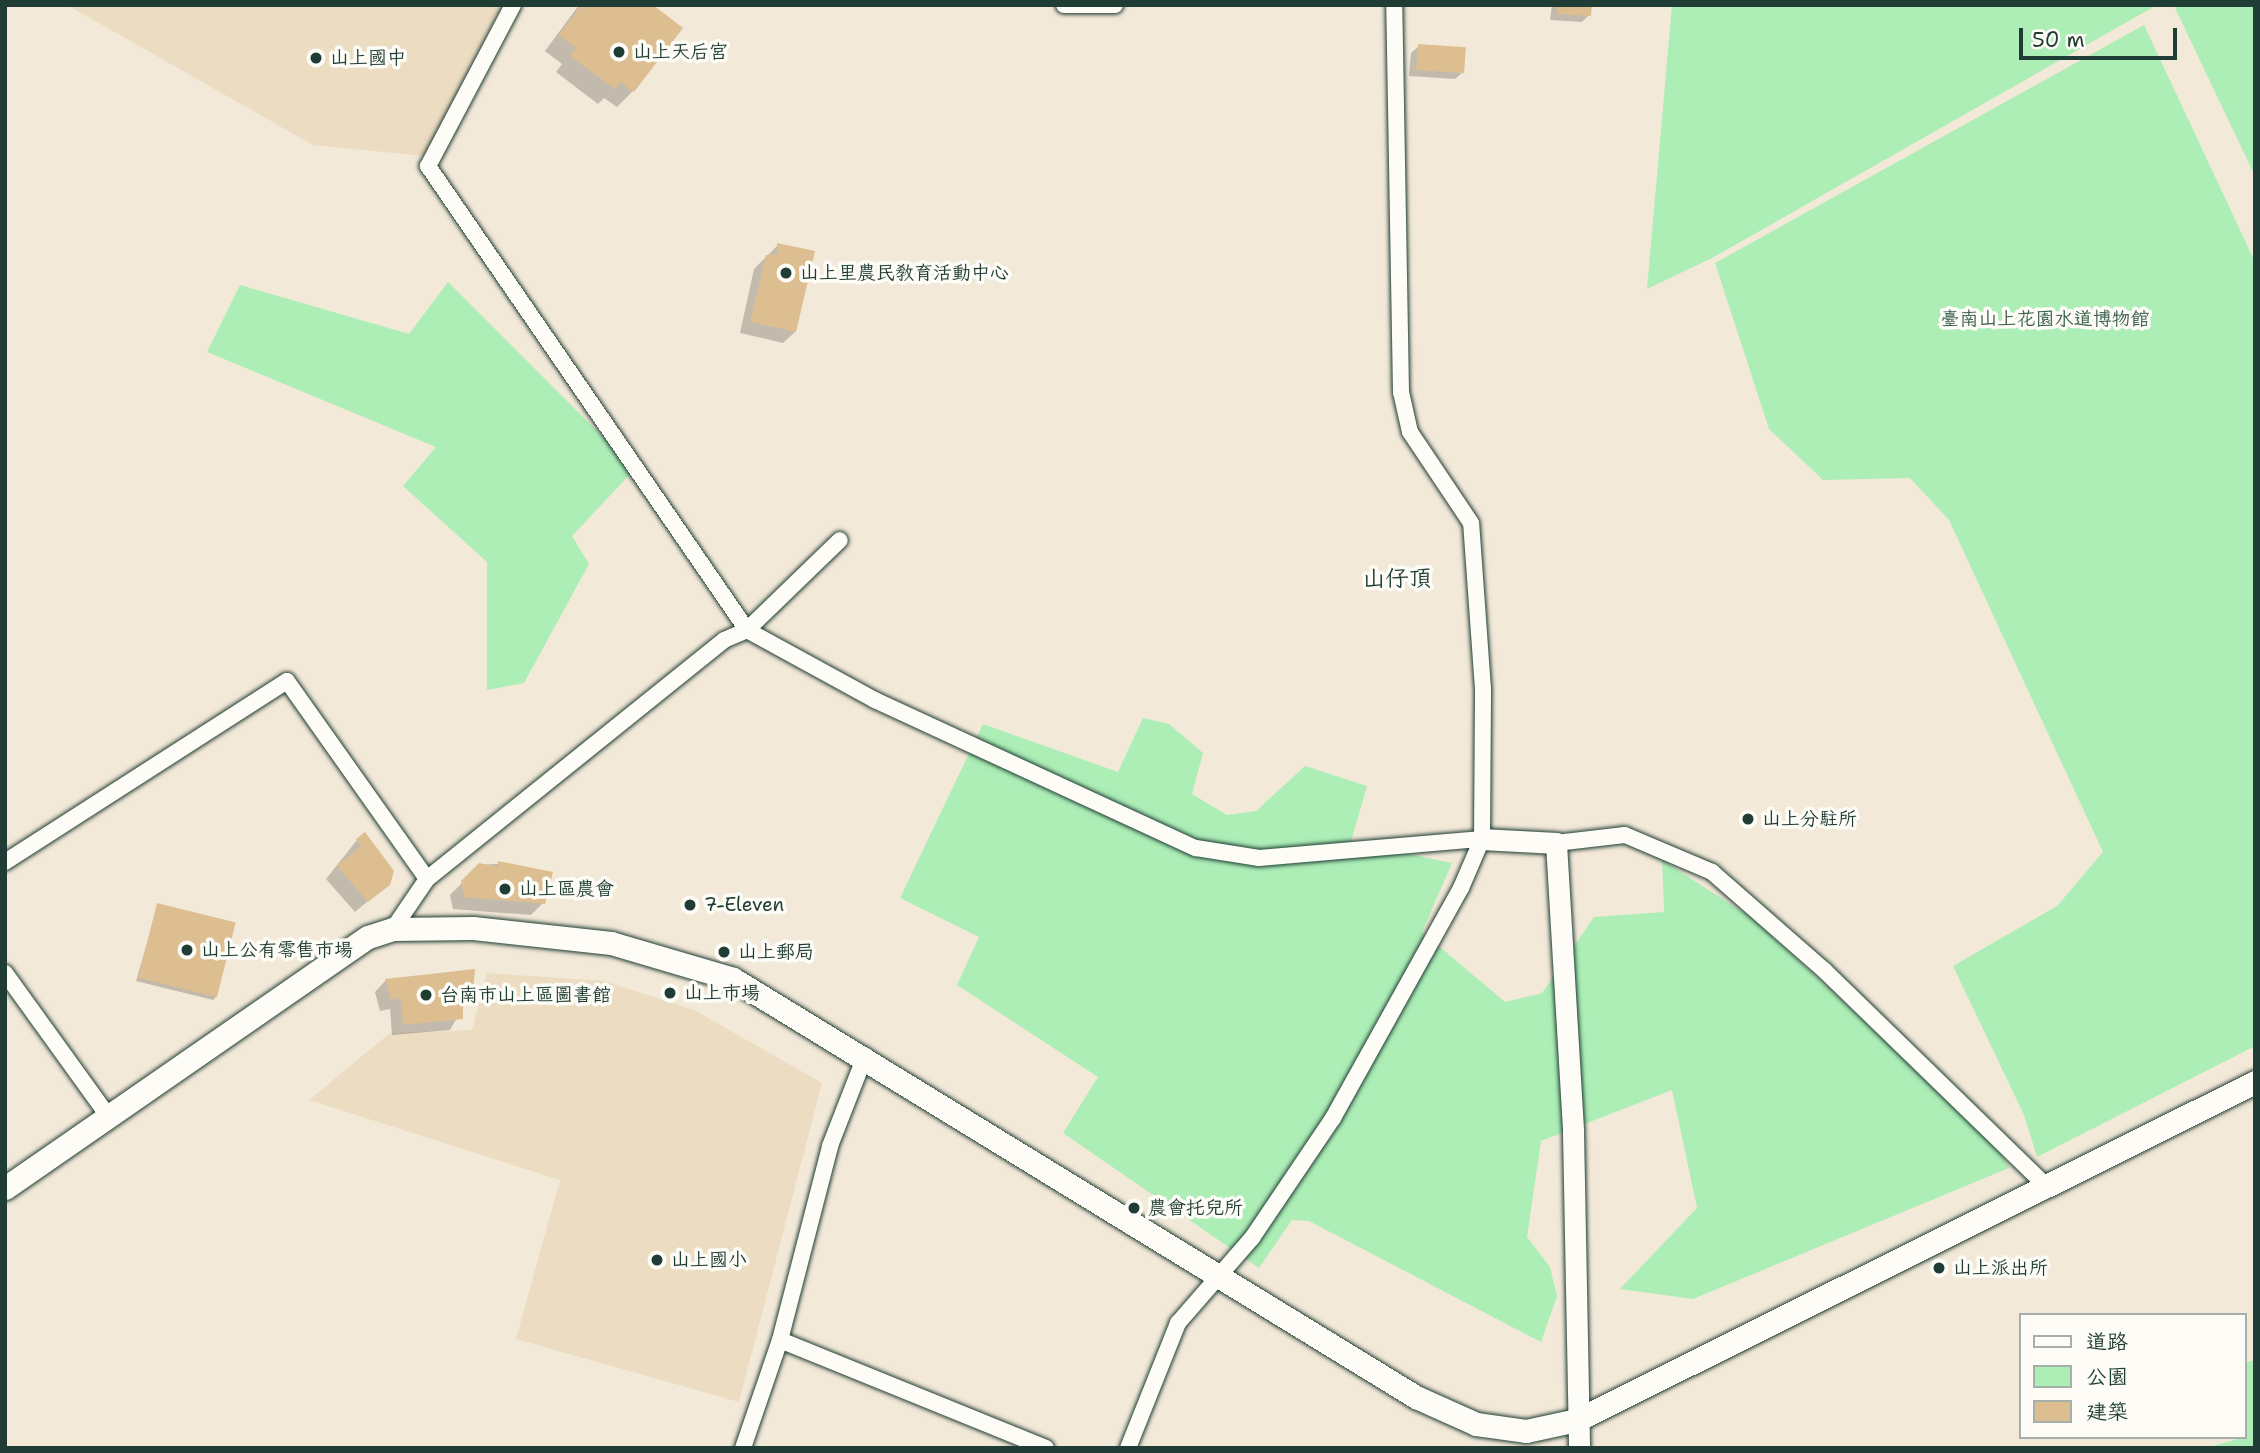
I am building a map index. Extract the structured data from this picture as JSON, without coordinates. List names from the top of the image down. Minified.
{"districts":["山仔頂"],"parks":["臺南山上花園水道博物館"],"places":["山上天后宮","山上國中","山上里農民教育活動中心","山上分駐所","山上區農會","7-Eleven","山上公有零售市場","山上郵局","山上市場","台南市山上區圖書館","農會托兒所","山上國小","山上派出所"],"legend":["道路","公園","建築"],"scale_bar":"50 m"}
